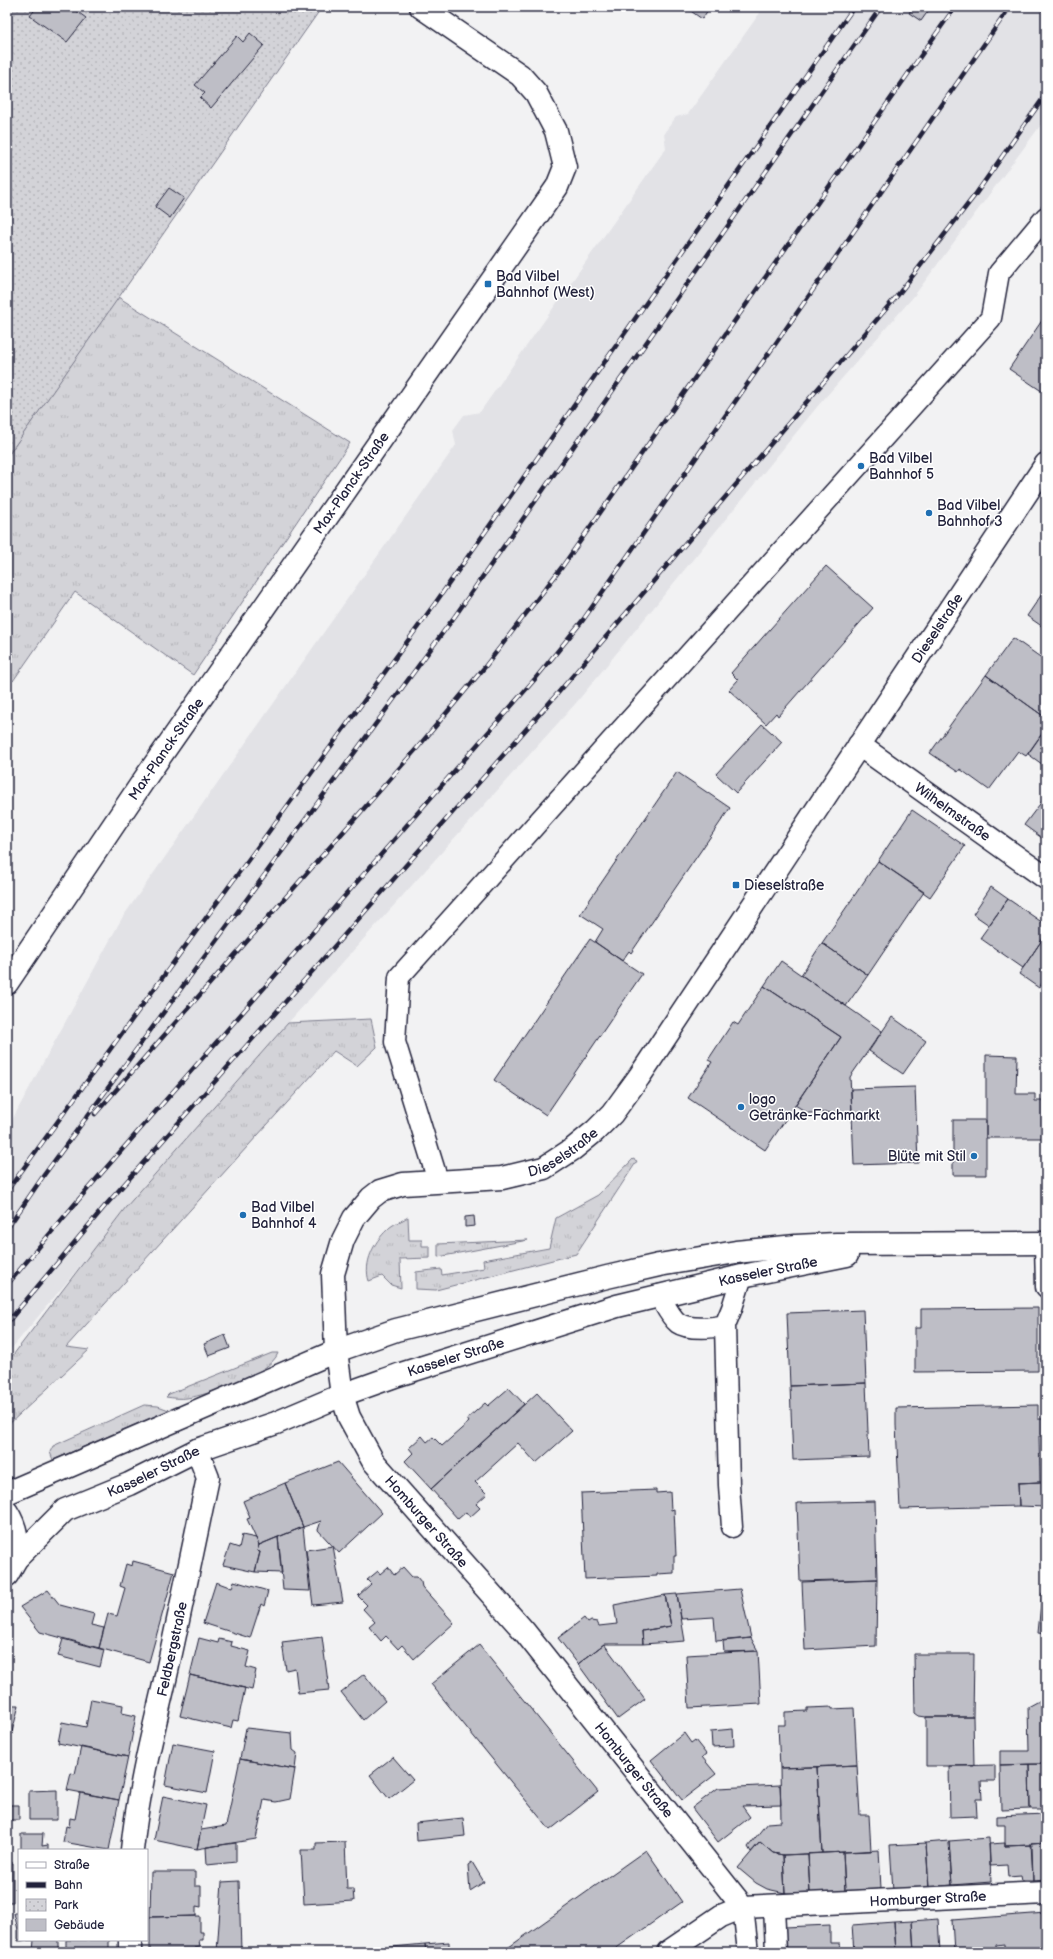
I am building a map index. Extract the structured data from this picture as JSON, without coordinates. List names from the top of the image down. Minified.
{"streets":{"street":["Max-Planck-Straße","Dieselstraße","Wilhelmstraße","Kasseler Straße","Homburger Straße","Feldbergstraße"]},"crossings":[["Dieselstraße","Wilhelmstraße"],["Dieselstraße","Kasseler Straße"],["Dieselstraße","Homburger Straße"],["Kasseler Straße","Homburger Straße"],["Kasseler Straße","Feldbergstraße"]],"places":{"transit":["Bad Vilbel Bahnhof (West)","Dieselstraße"],"other":["Bad Vilbel Bahnhof 5","Bad Vilbel Bahnhof 3","logo Getränke-Fachmarkt","Blüte mit Stil","Bad Vilbel Bahnhof 4"]},"legend":["Straße","Bahn","Park","Gebäude"]}
